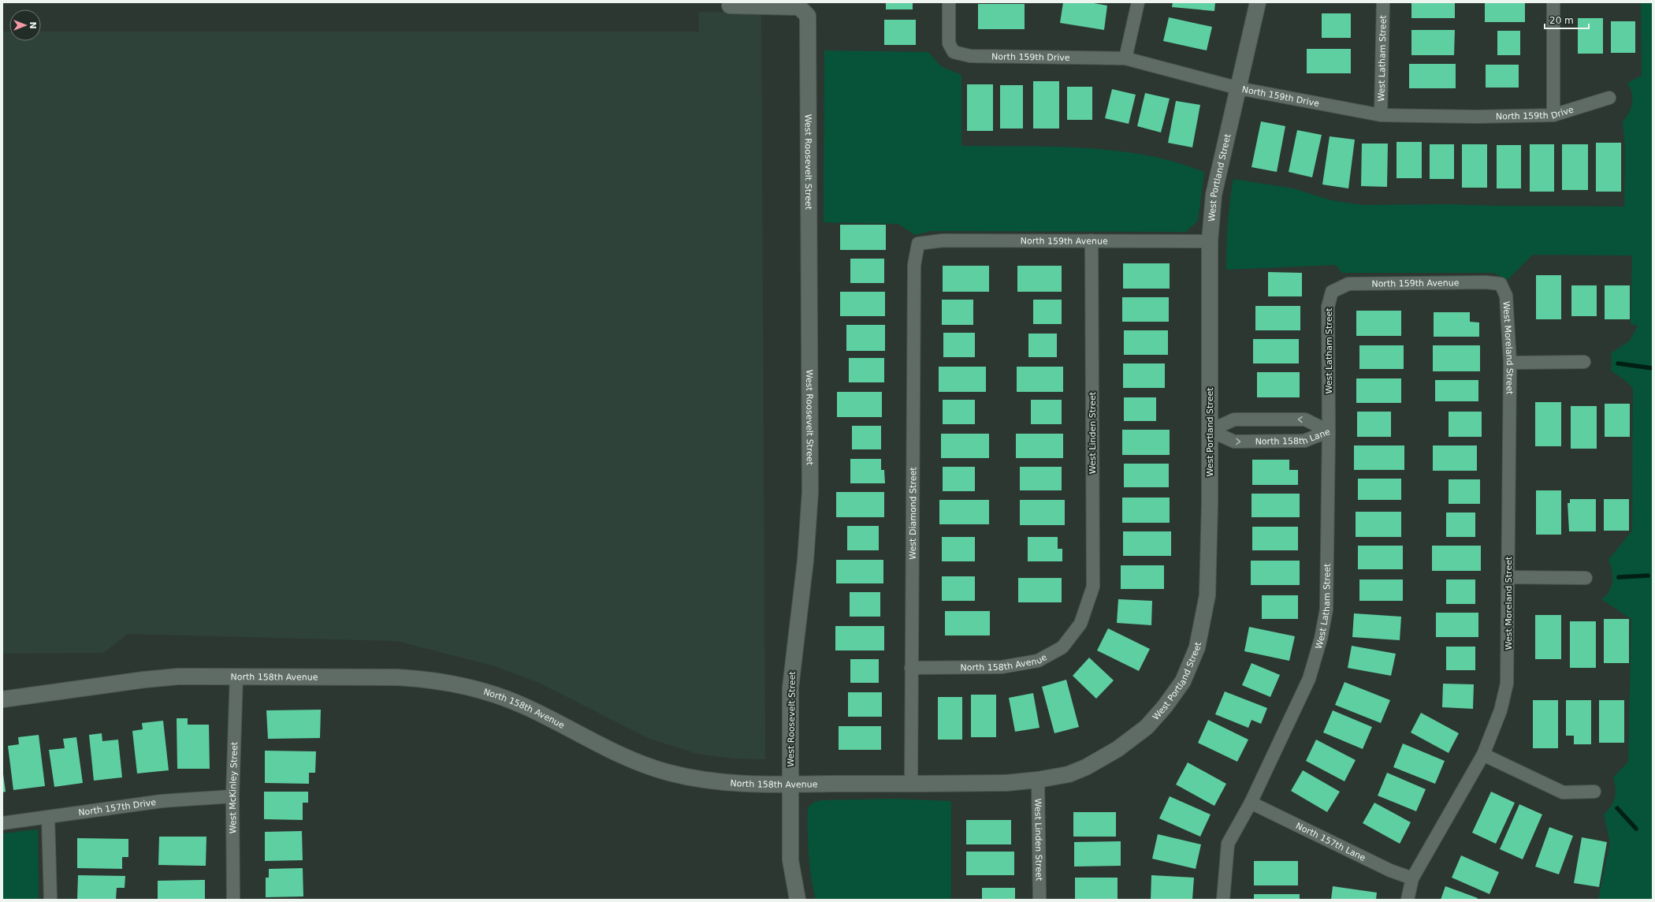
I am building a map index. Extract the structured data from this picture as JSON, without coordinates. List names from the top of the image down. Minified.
{"streets":{"street":["North 159th Drive","West Latham Street","West Roosevelt Street","West Portland Street","North 159th Avenue","West Moreland Street","West Linden Street","North 158th Lane","West Diamond Street","North 158th Avenue","West McKinley Street","North 157th Drive","North 157th Lane"]},"crossings":[["North 159th Drive","West Latham Street"],["North 159th Drive","West Portland Street"],["West Latham Street","North 159th Avenue"],["West Latham Street","North 158th Lane"],["West Latham Street","North 157th Lane"],["West Roosevelt Street","North 158th Avenue"],["West Portland Street","North 159th Avenue"],["West Portland Street","West Linden Street"],["West Portland Street","North 158th Lane"],["West Portland Street","North 158th Avenue"],["North 159th Avenue","West Moreland Street"],["North 159th Avenue","West Linden Street"],["North 159th Avenue","West Diamond Street"],["West Moreland Street","North 157th Lane"],["West Linden Street","North 158th Avenue"],["West Diamond Street","North 158th Avenue"],["North 158th Avenue","West McKinley Street"],["West McKinley Street","North 157th Drive"]],"scale_bar":"20 m","north":"right"}
